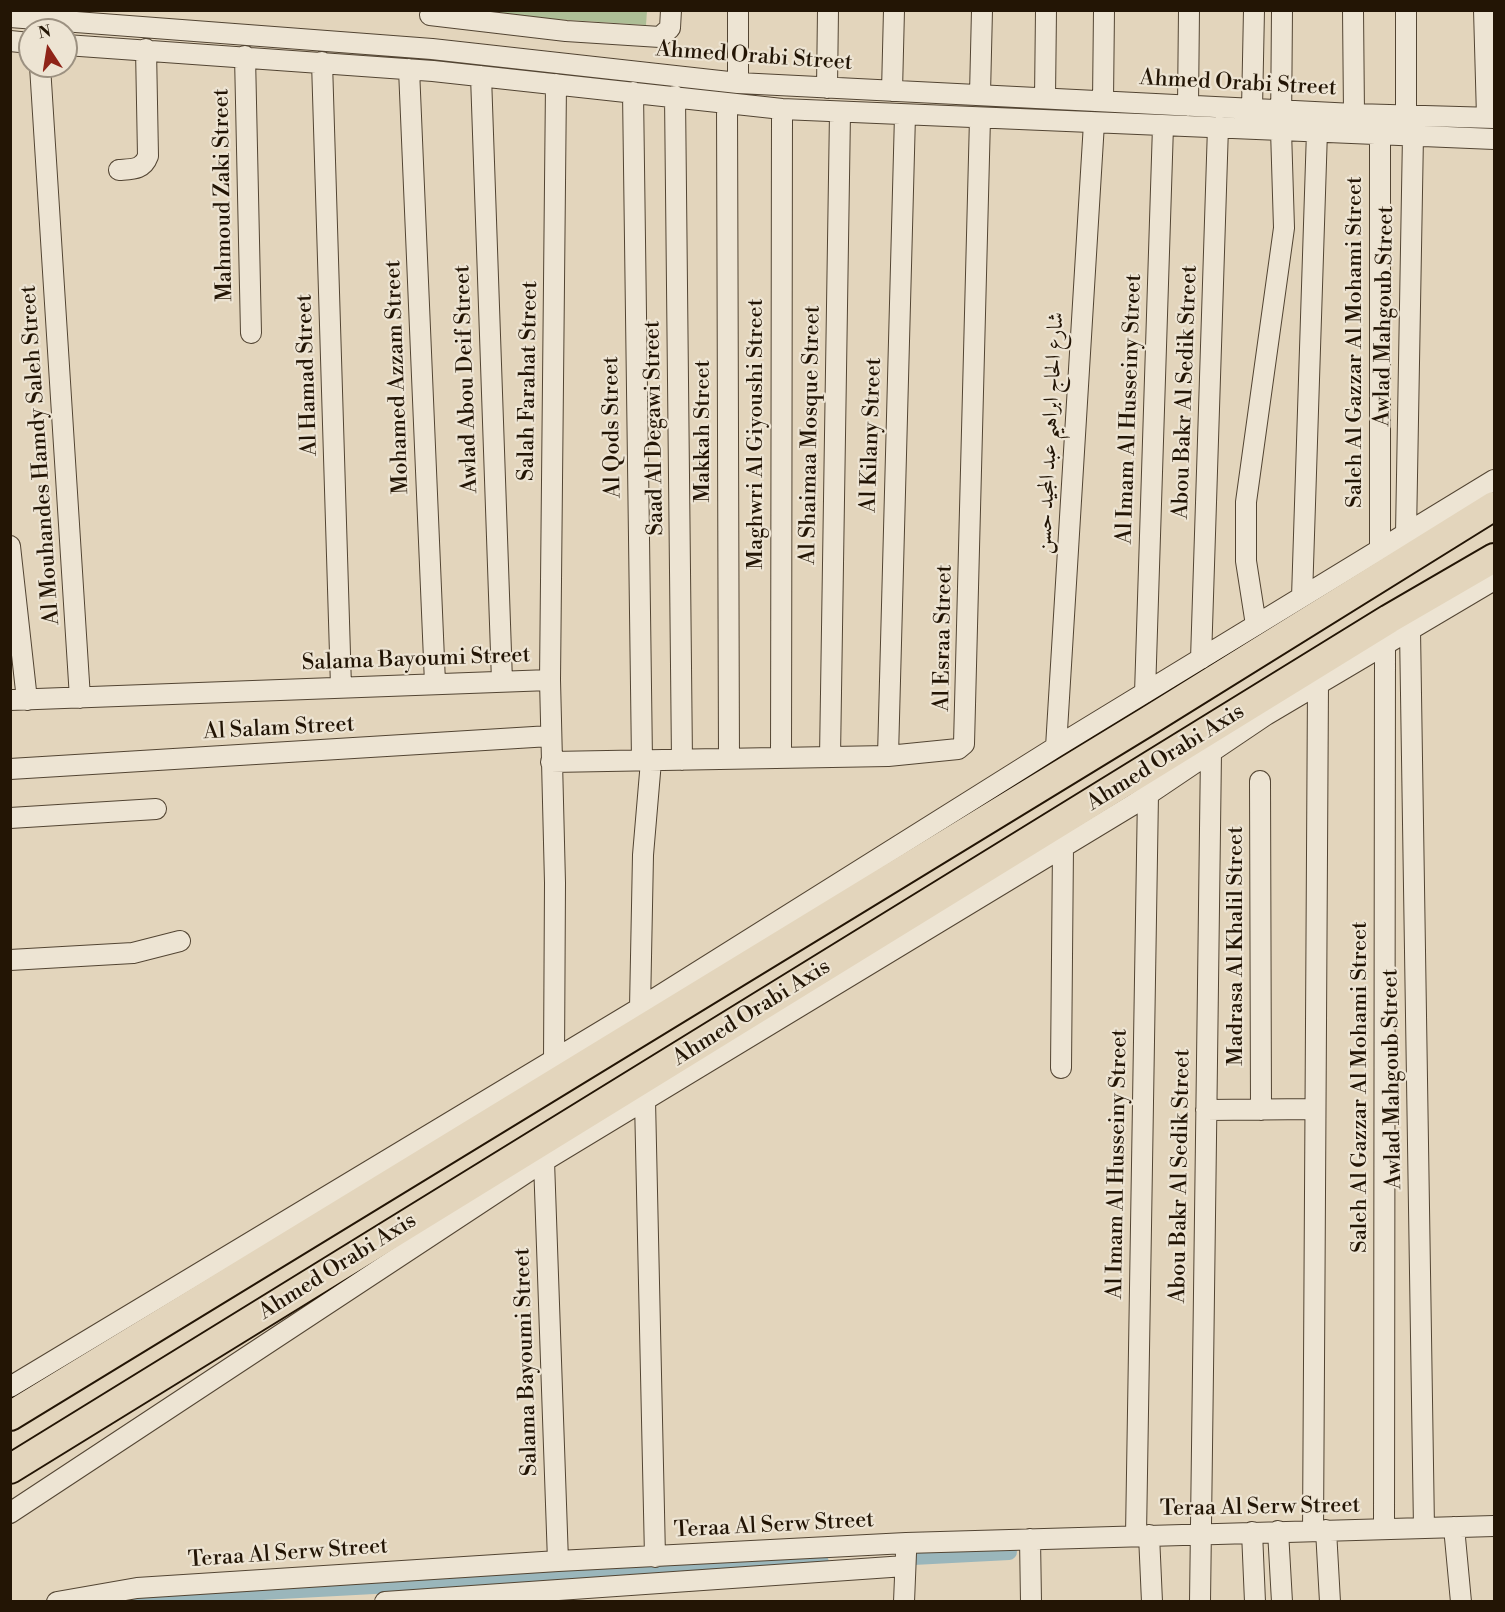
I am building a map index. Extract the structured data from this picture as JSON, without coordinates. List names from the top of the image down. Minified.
{"streets":{"highway":["Ahmed Orabi Axis"],"street":["Ahmed Orabi Street","Mahmoud Zaki Street","Awlad Mahgoub Street","Saleh Al Gazzar Al Mohami Street","Al Hamad Street","Mohamed Azzam Street","Awlad Abou Deif Street","Salah Farahat Street","Abou Bakr Al Sedik Street","Al Imam Al Husseiny Street","Al Qods Street","Saad Al Degawi Street","Makkah Street","شارع الحاج ابراهيم عبد المجيد حسن","Maghwri Al Giyoushi Street","Al Shaimaa Mosque Street","Al Kilany Street","Al Mouhandes Hamdy Saleh Street","Al Esraa Street","Salama Bayoumi Street","Al Salam Street","Madrasa Al Khalil Street","Teraa Al Serw Street"]},"crossings":[["Ahmed Orabi Street","Mahmoud Zaki Street"],["Ahmed Orabi Street","Awlad Mahgoub Street"],["Ahmed Orabi Street","Saleh Al Gazzar Al Mohami Street"],["Ahmed Orabi Street","Al Hamad Street"],["Ahmed Orabi Street","Mohamed Azzam Street"],["Ahmed Orabi Street","Awlad Abou Deif Street"],["Ahmed Orabi Street","Salah Farahat Street"],["Ahmed Orabi Street","Abou Bakr Al Sedik Street"],["Ahmed Orabi Street","Al Imam Al Husseiny Street"],["Ahmed Orabi Street","Al Qods Street"],["Ahmed Orabi Street","Saad Al Degawi Street"],["Ahmed Orabi Street","Makkah Street"],["Ahmed Orabi Street","شارع الحاج ابراهيم عبد المجيد حسن"],["Ahmed Orabi Street","Maghwri Al Giyoushi Street"],["Ahmed Orabi Street","Al Shaimaa Mosque Street"],["Ahmed Orabi Street","Al Kilany Street"],["Ahmed Orabi Street","Al Esraa Street"],["Awlad Mahgoub Street","Teraa Al Serw Street"],["Saleh Al Gazzar Al Mohami Street","Teraa Al Serw Street"],["Al Hamad Street","Salama Bayoumi Street"],["Mohamed Azzam Street","Salama Bayoumi Street"],["Awlad Abou Deif Street","Salama Bayoumi Street"],["Salah Farahat Street","Salama Bayoumi Street"],["Abou Bakr Al Sedik Street","Teraa Al Serw Street"],["Al Imam Al Husseiny Street","Teraa Al Serw Street"],["Al Qods Street","Al Esraa Street"],["Saad Al Degawi Street","Al Esraa Street"],["Makkah Street","Al Esraa Street"],["Maghwri Al Giyoushi Street","Al Esraa Street"],["Al Shaimaa Mosque Street","Al Esraa Street"],["Al Kilany Street","Al Esraa Street"],["Al Mouhandes Hamdy Saleh Street","Salama Bayoumi Street"],["Al Esraa Street","Salama Bayoumi Street"],["Salama Bayoumi Street","Al Salam Street"],["Salama Bayoumi Street","Teraa Al Serw Street"]],"north":"top"}
